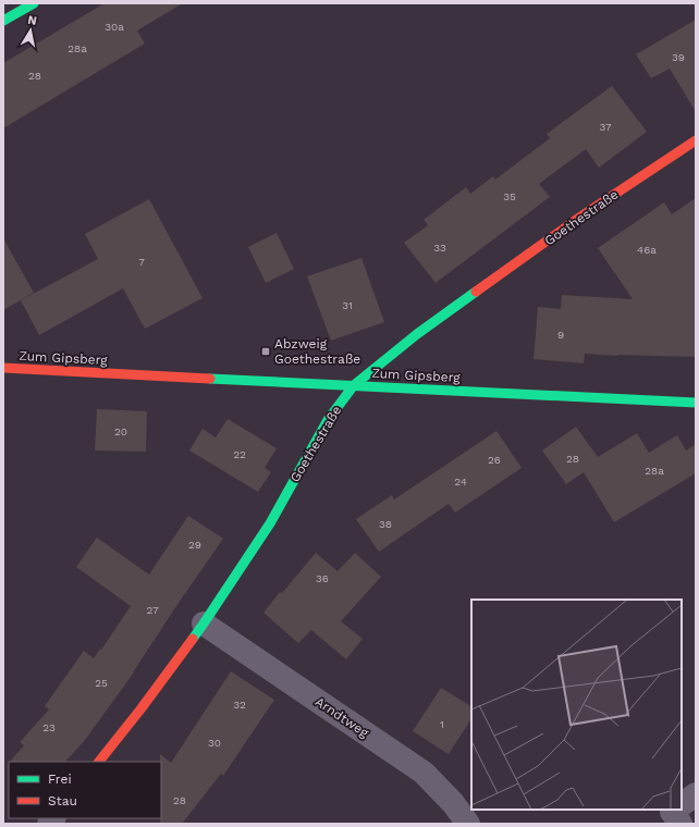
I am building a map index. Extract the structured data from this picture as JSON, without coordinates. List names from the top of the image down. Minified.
{"streets":{"street":["Goethestraße","Zum Gipsberg","Arndtweg"]},"crossings":[["Goethestraße","Zum Gipsberg"],["Goethestraße","Arndtweg"]],"places":{"transit":["Abzweig Goethestraße"]},"house_numbers":["30a","28a","39","28","37","35","33","46a","7","31","9","20","22","28","26","28a","24","38","29","36","27","25","32","1","23","30","28"],"legend":["Frei","Stau"],"north":"top"}
